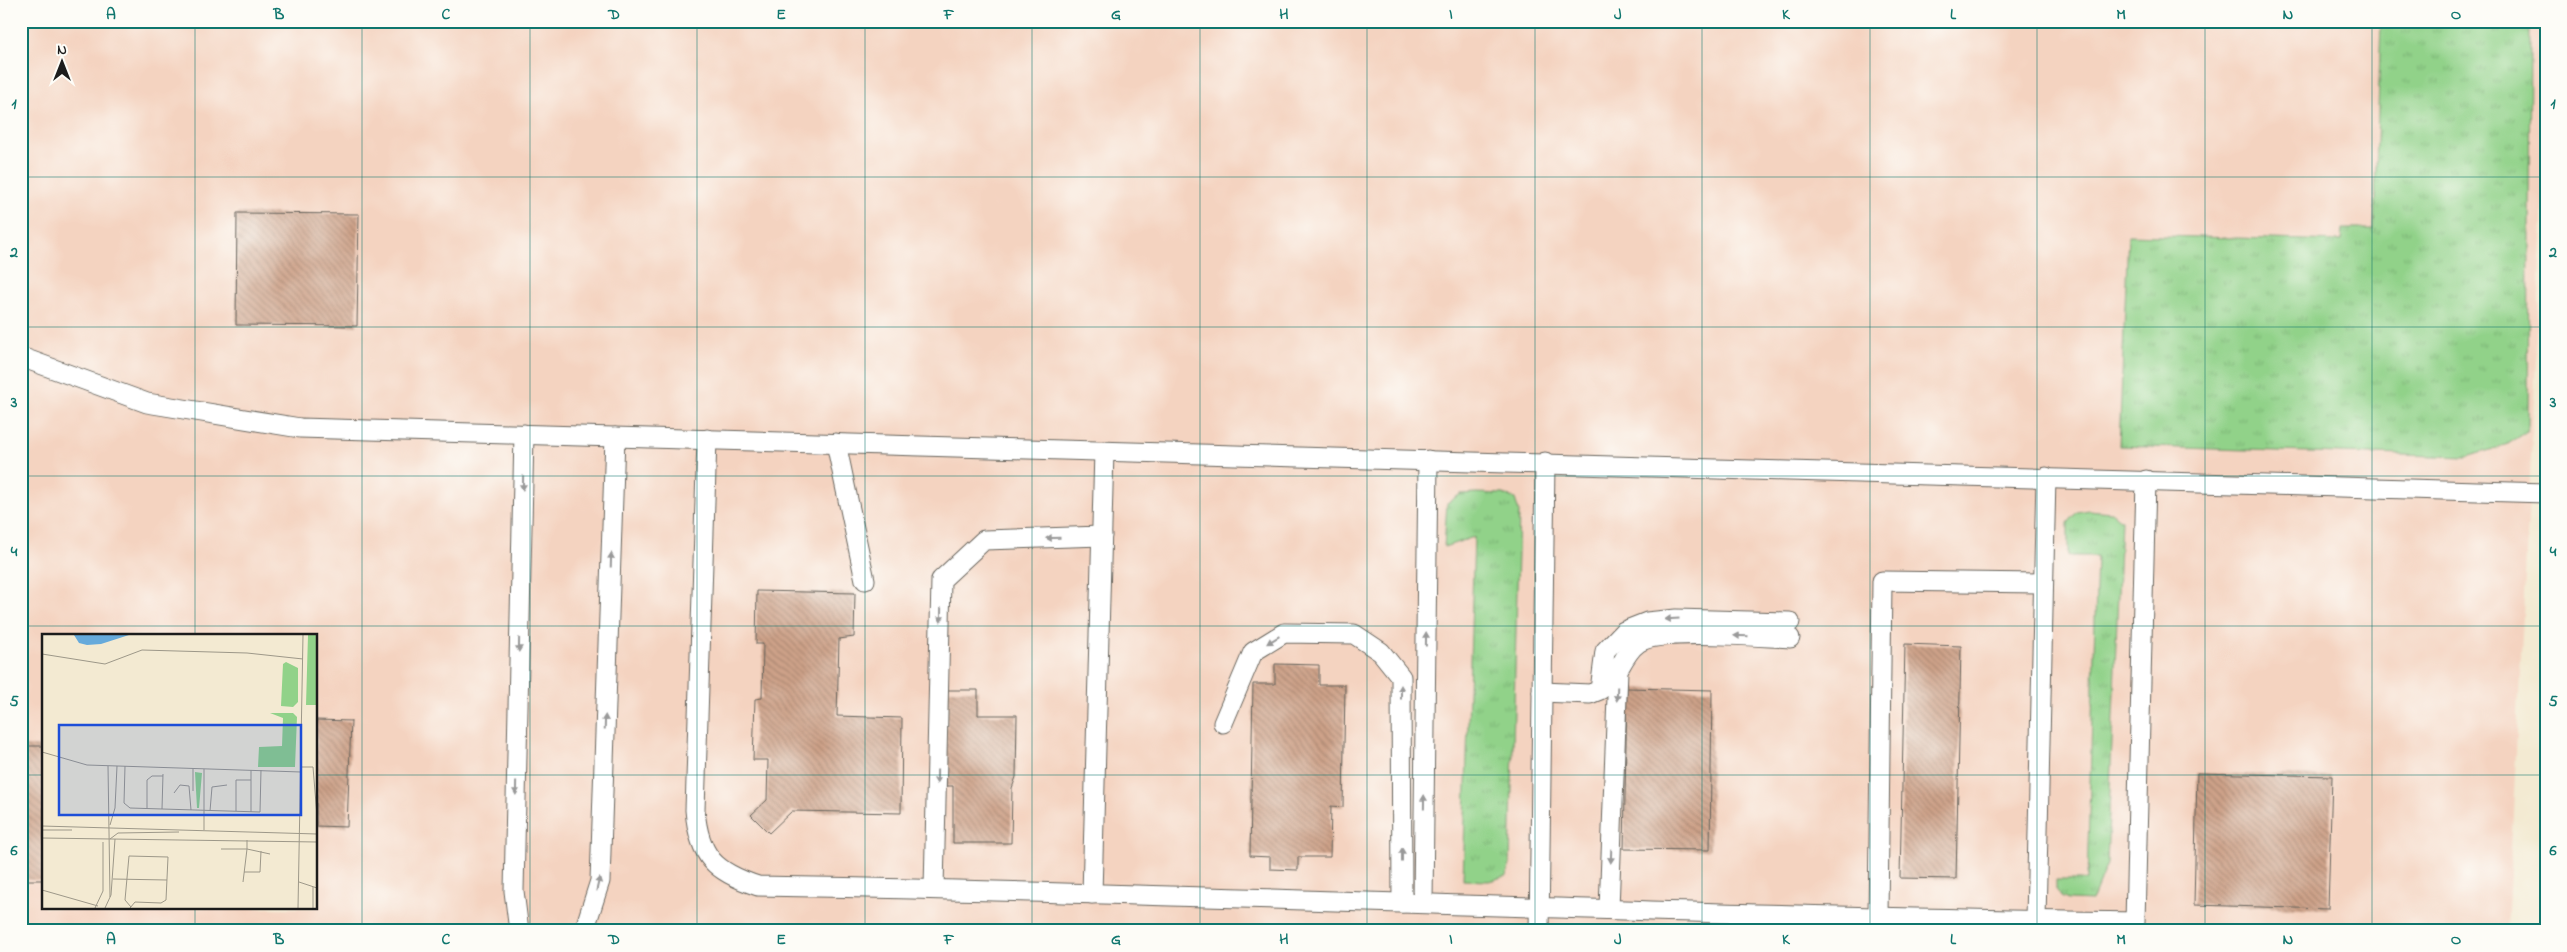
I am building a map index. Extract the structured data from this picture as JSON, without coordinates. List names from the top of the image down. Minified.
{"north":"top","grid":{"columns":["A","B","C","D","E","F","G","H","I","J","K","L","M","N","O"],"rows":["1","2","3","4","5","6"]}}
